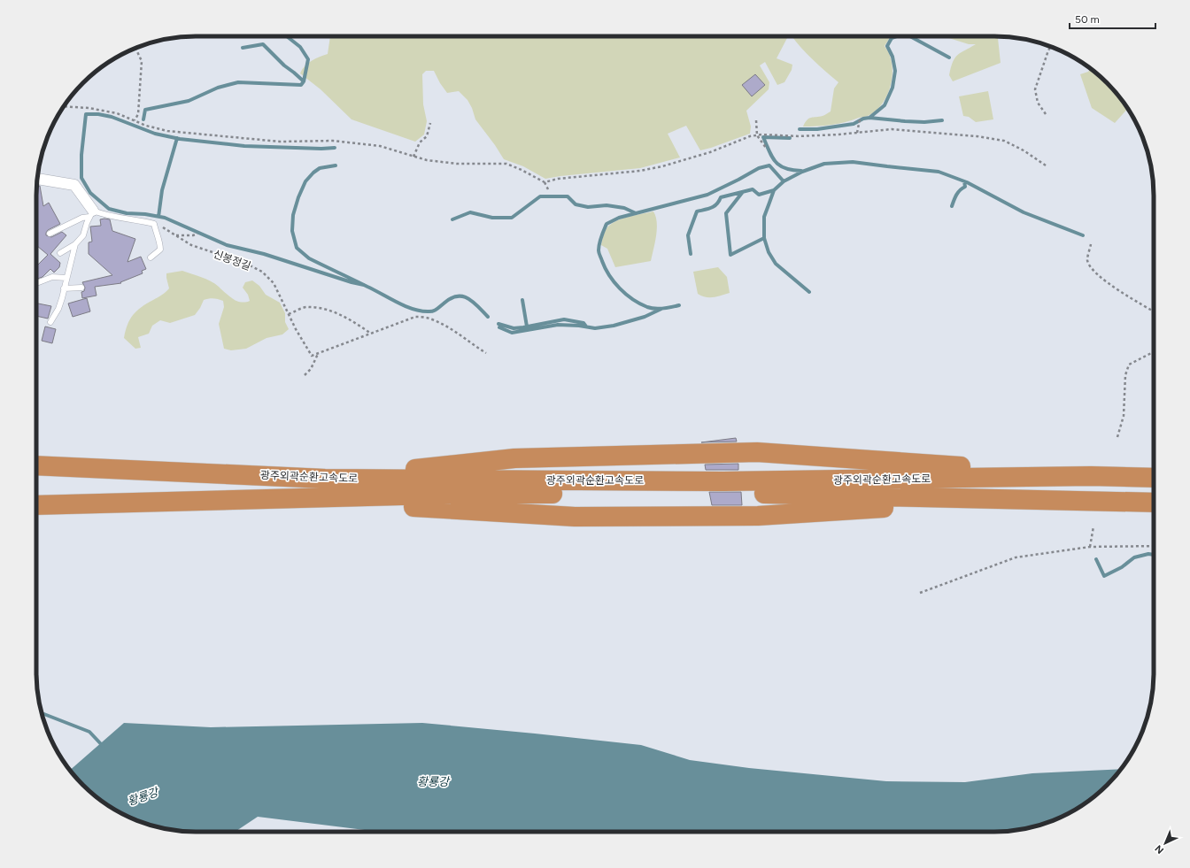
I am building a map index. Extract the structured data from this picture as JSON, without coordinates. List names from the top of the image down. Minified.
{"streets":{"highway":["광주외곽순환고속도로"],"path":["신봉정길"]},"water":["황룡강"],"scale_bar":"50 m","north":"bottom left"}
